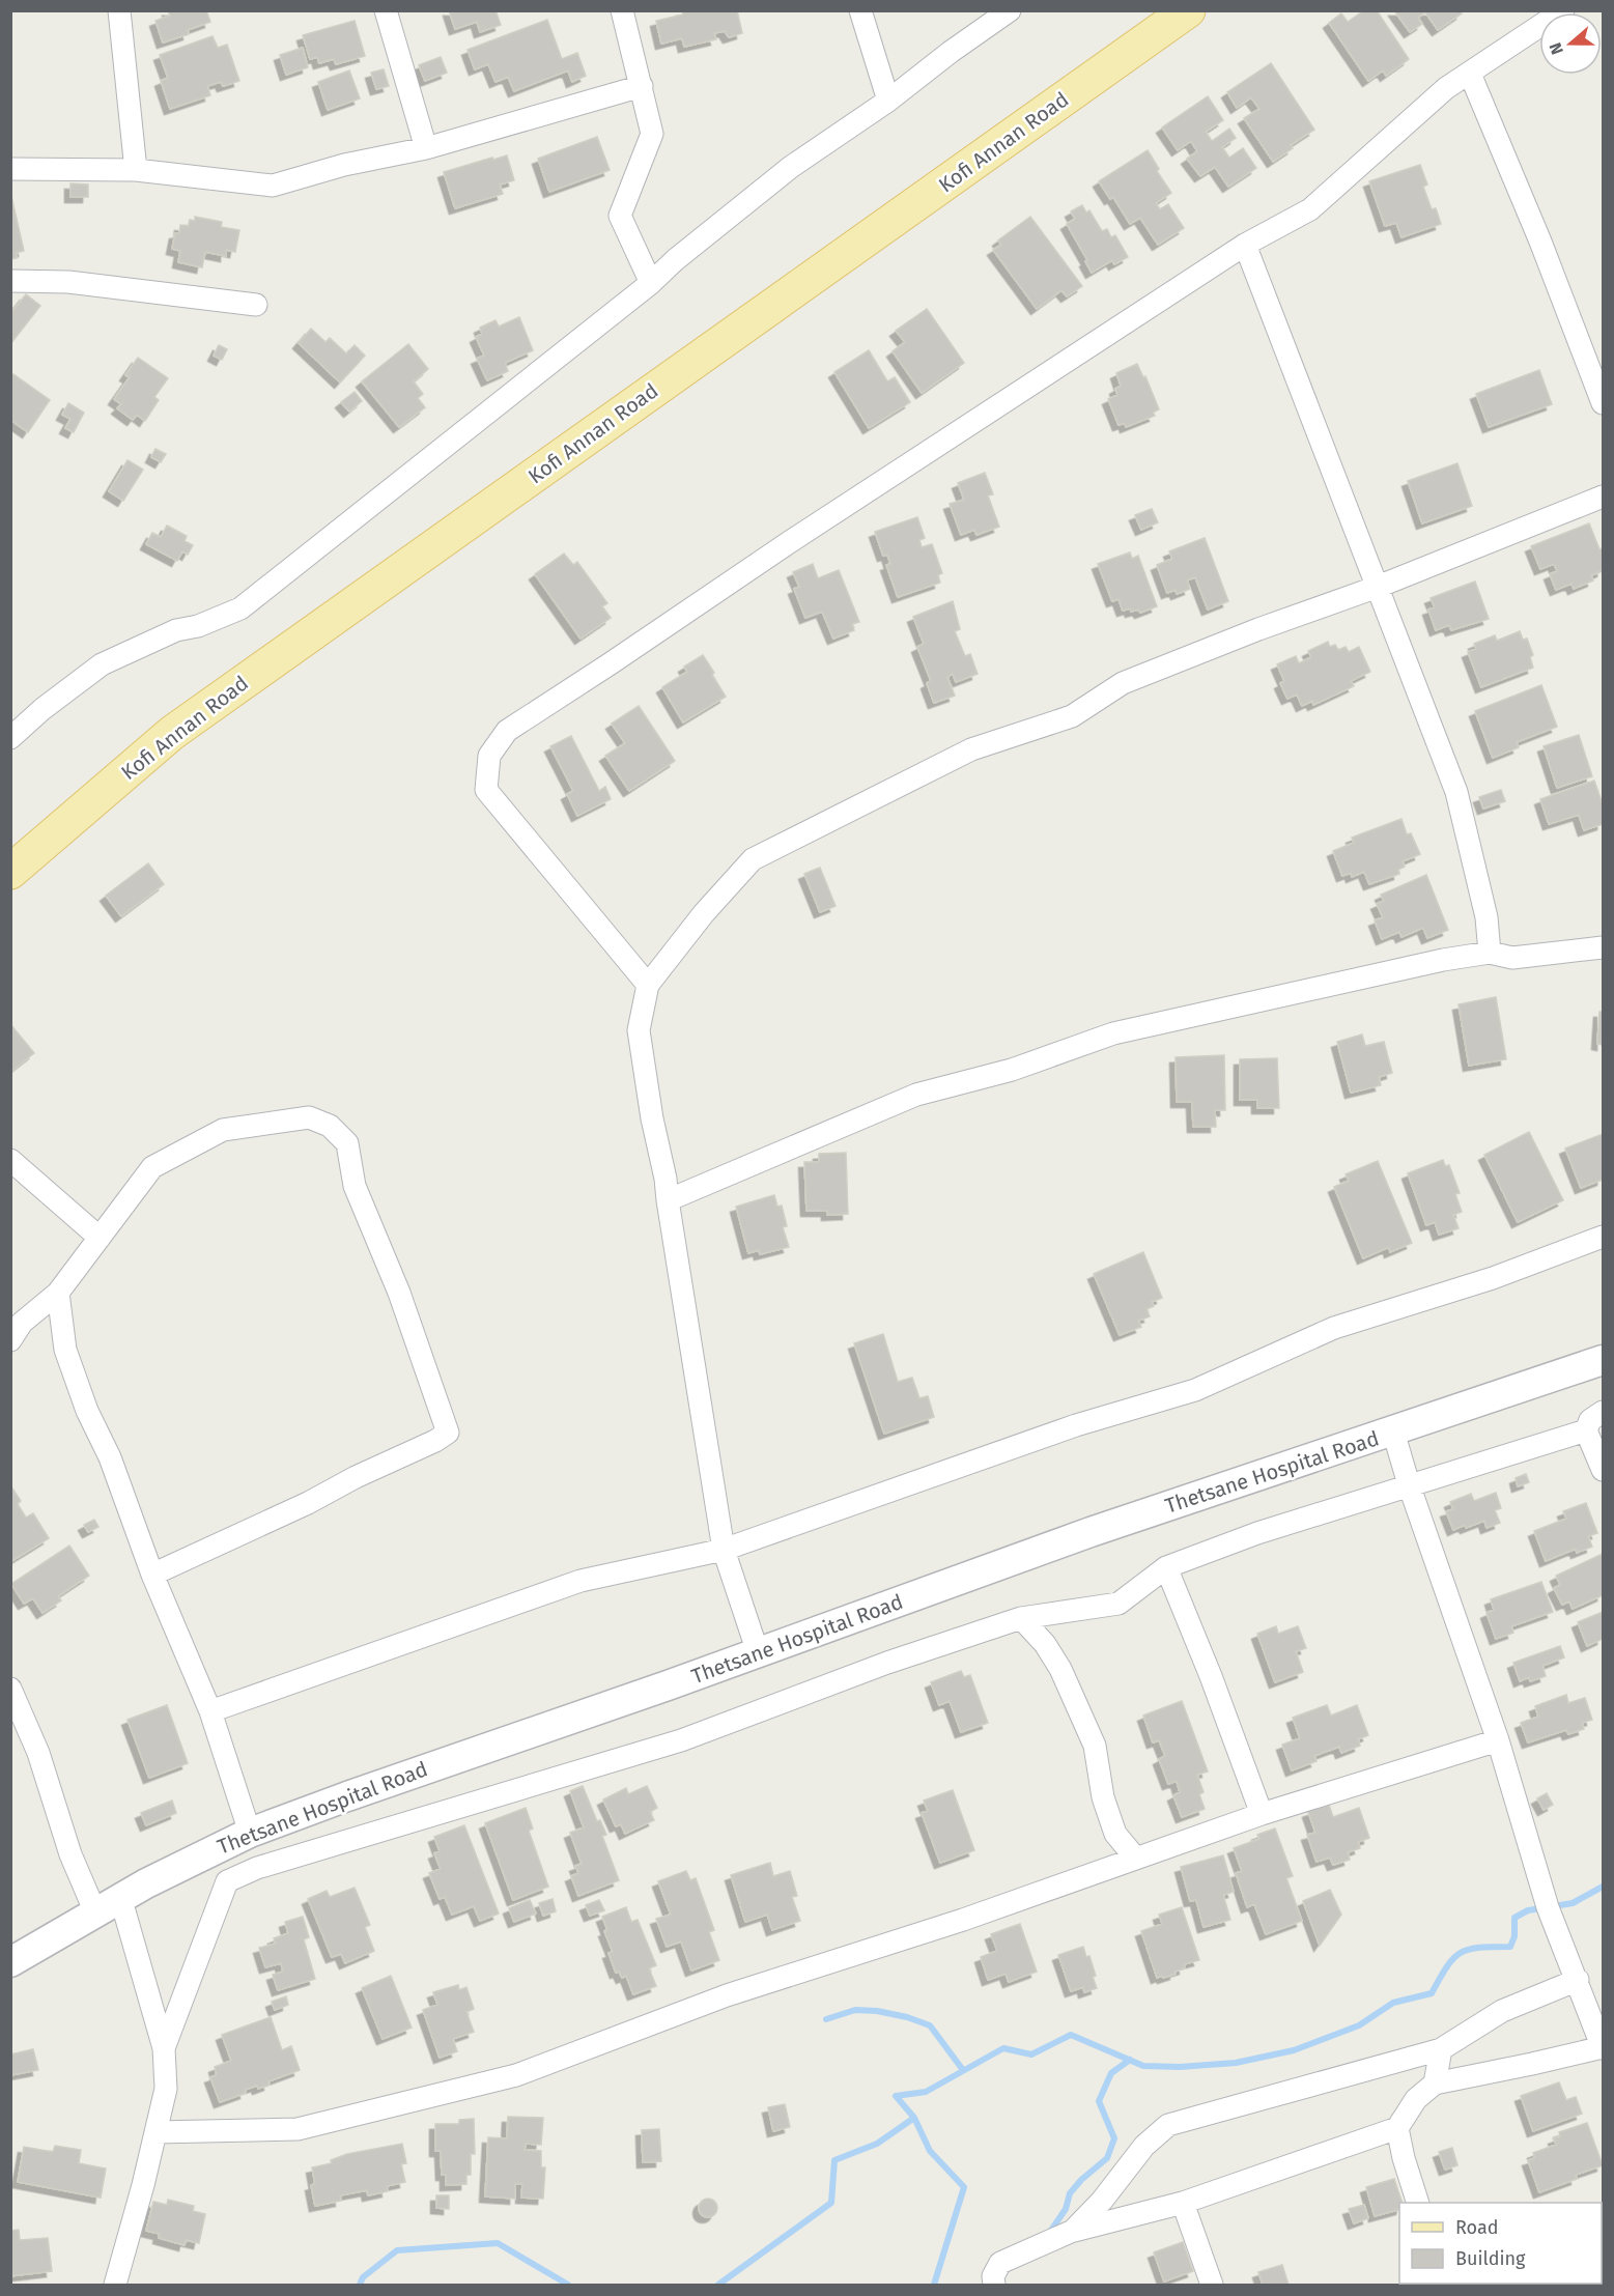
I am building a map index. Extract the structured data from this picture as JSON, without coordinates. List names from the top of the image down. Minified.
{"streets":{"main road":["Kofi Annan Road","Thetsane Hospital Road"]},"legend":["Road","Building"],"north":"left"}
